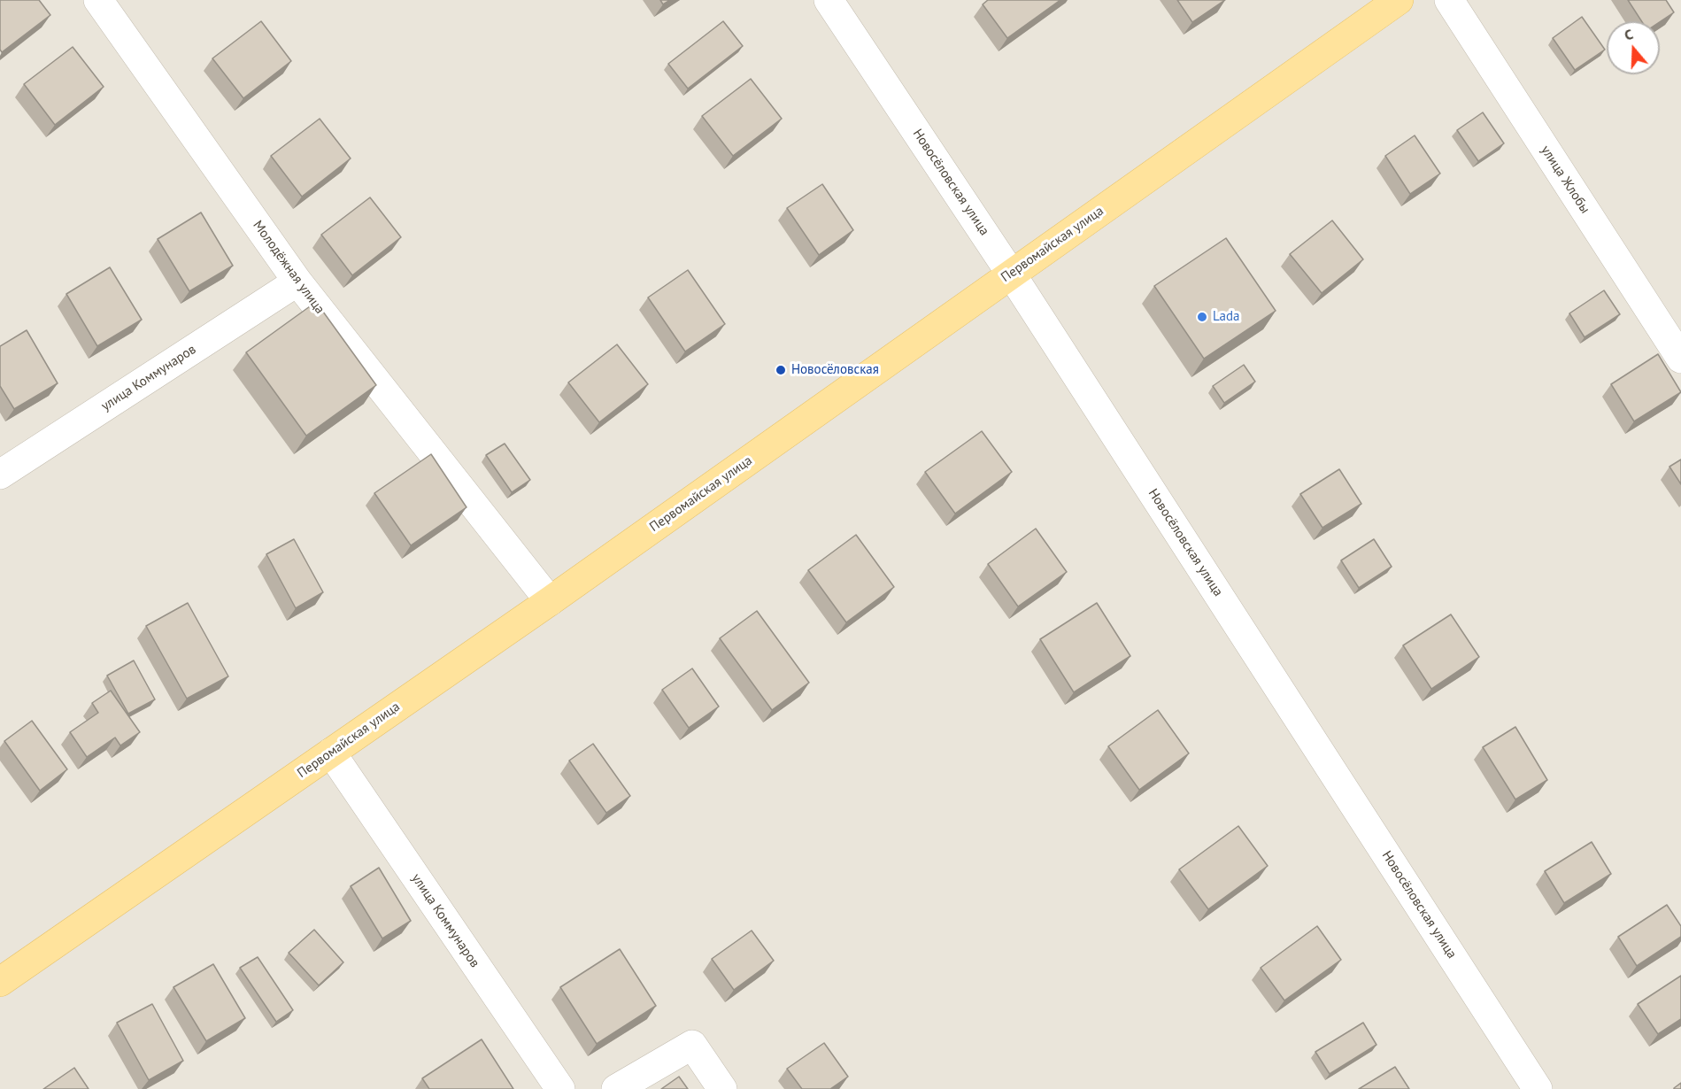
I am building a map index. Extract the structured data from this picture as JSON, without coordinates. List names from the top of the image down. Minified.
{"streets":{"main road":["Первомайская улица"],"street":["улица Жлобы","Новосёловская улица","Молодёжная улица","улица Коммунаров"]},"crossings":[["Новосёловская улица","Первомайская улица"],["Первомайская улица","Молодёжная улица"],["Первомайская улица","улица Коммунаров"],["Молодёжная улица","улица Коммунаров"]],"places":["Lada","Новосёловская"],"north":"top"}
